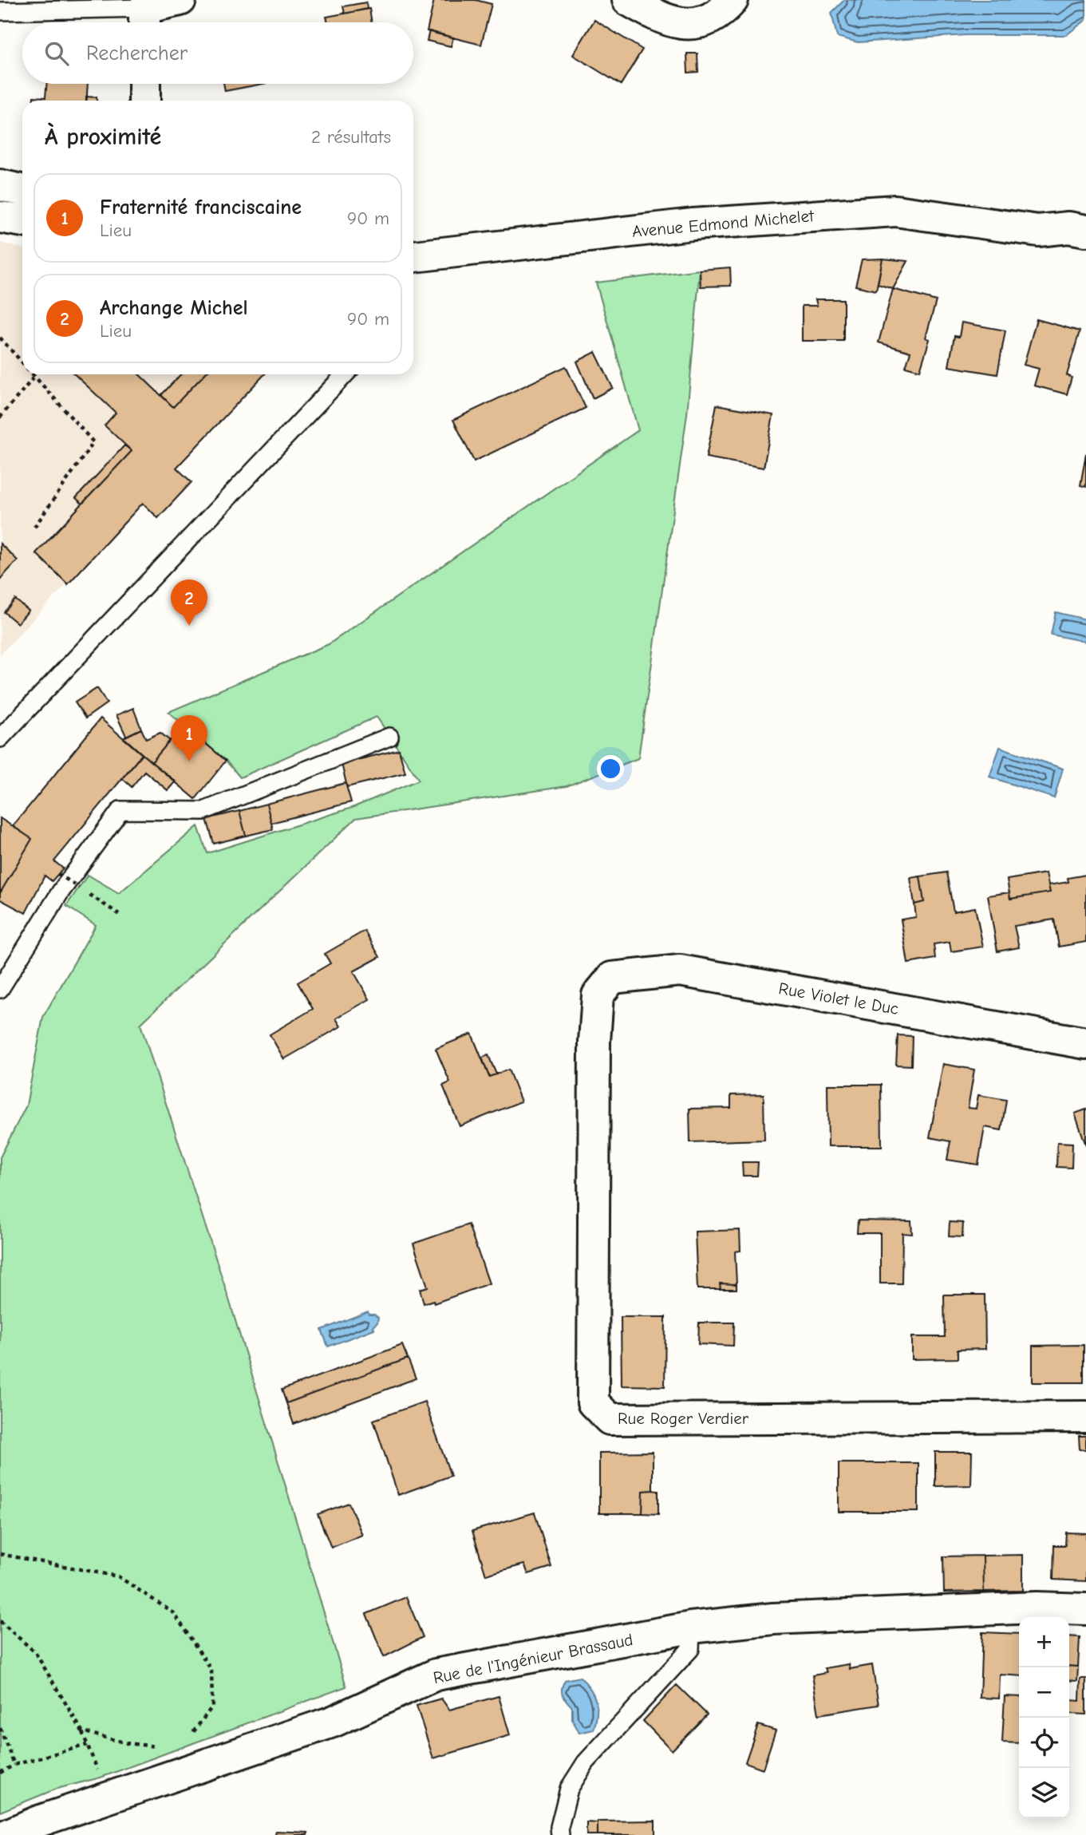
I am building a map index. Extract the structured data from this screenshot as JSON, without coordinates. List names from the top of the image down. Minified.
{"streets":{"street":["Avenue Edmond Michelet","Rue Violet le Duc","Rue Roger Verdier","Rue de l'Ingénieur Brassaud"]},"crossings":[["Rue Violet le Duc","Rue Roger Verdier"]],"page":{"search":"Rechercher","heading":["À proximité","2 résultats"],"list":[{"mark":"1","name":"Fraternité franciscaine","note":"Lieu","value":"90 m"},{"mark":"2","name":"Archange Michel","note":"Lieu","value":"90 m"}],"pins":["2","1"],"map_buttons":["+","−"]}}
